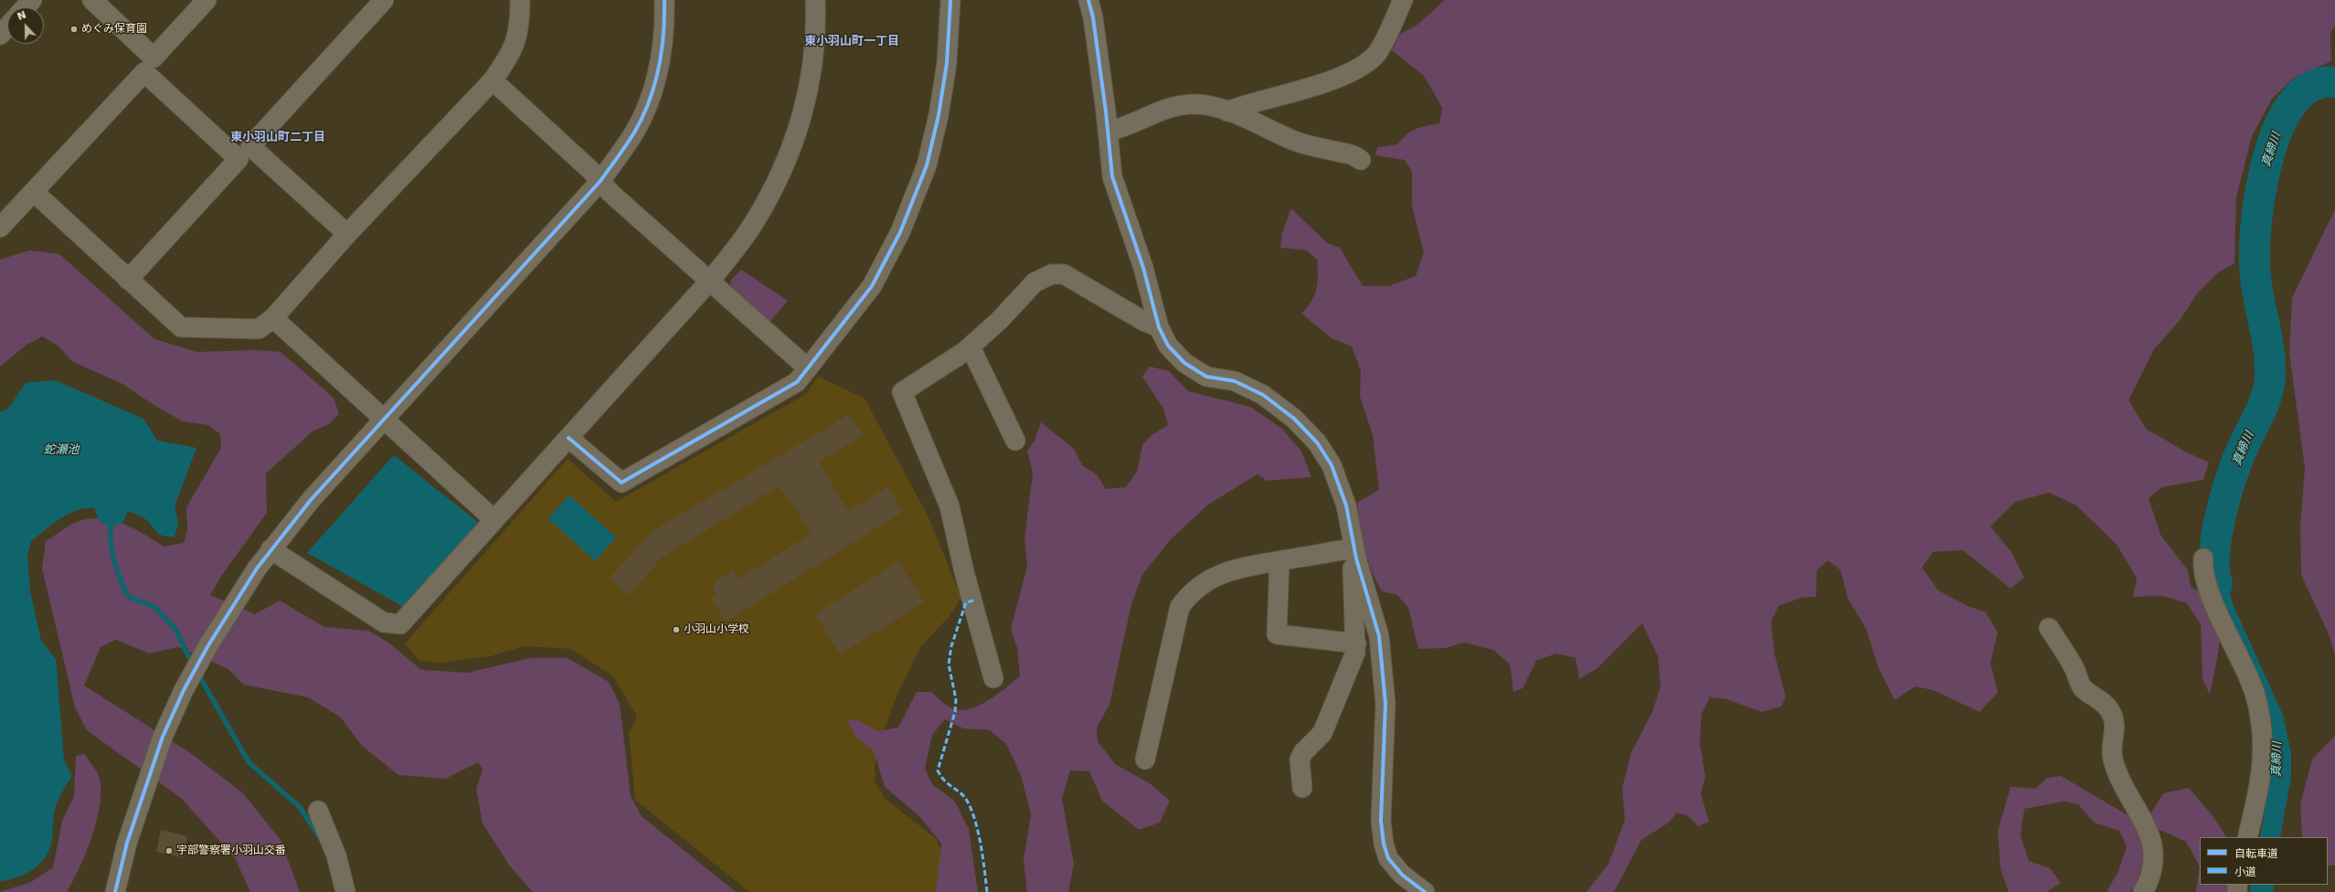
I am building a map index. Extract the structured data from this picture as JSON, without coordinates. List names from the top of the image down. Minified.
{"districts":["東小羽山町一丁目","東小羽山町二丁目"],"water":["真締川","蛇瀬池"],"places":["めぐみ保育園","小羽山小学校","宇部警察署小羽山交番"],"legend":["自転車道","小道"],"north":"top"}
